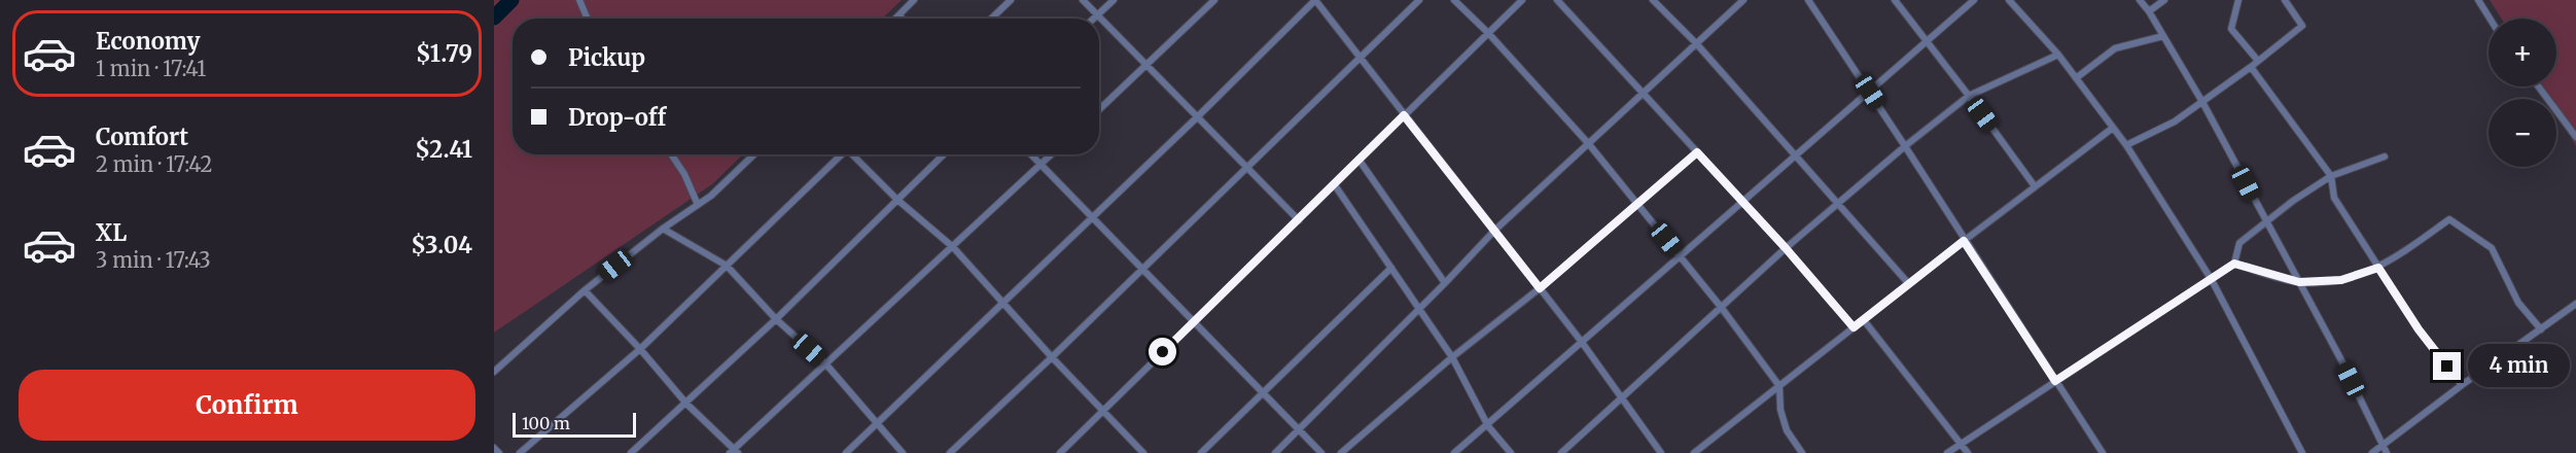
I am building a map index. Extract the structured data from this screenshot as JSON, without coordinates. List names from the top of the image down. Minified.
{"scale_bar":"100 m","page":{"list":[{"name":"Economy","note":"1 min · 17:41","value":"$1.79"},{"name":"Comfort","note":"2 min · 17:42","value":"$2.41"},{"name":"XL","note":"3 min · 17:43","value":"$3.04"}],"map_buttons":["+","−"],"banner":["Pickup","Drop-off"],"bubble":"4 min","buttons":"Confirm","scale":"100 m"}}
